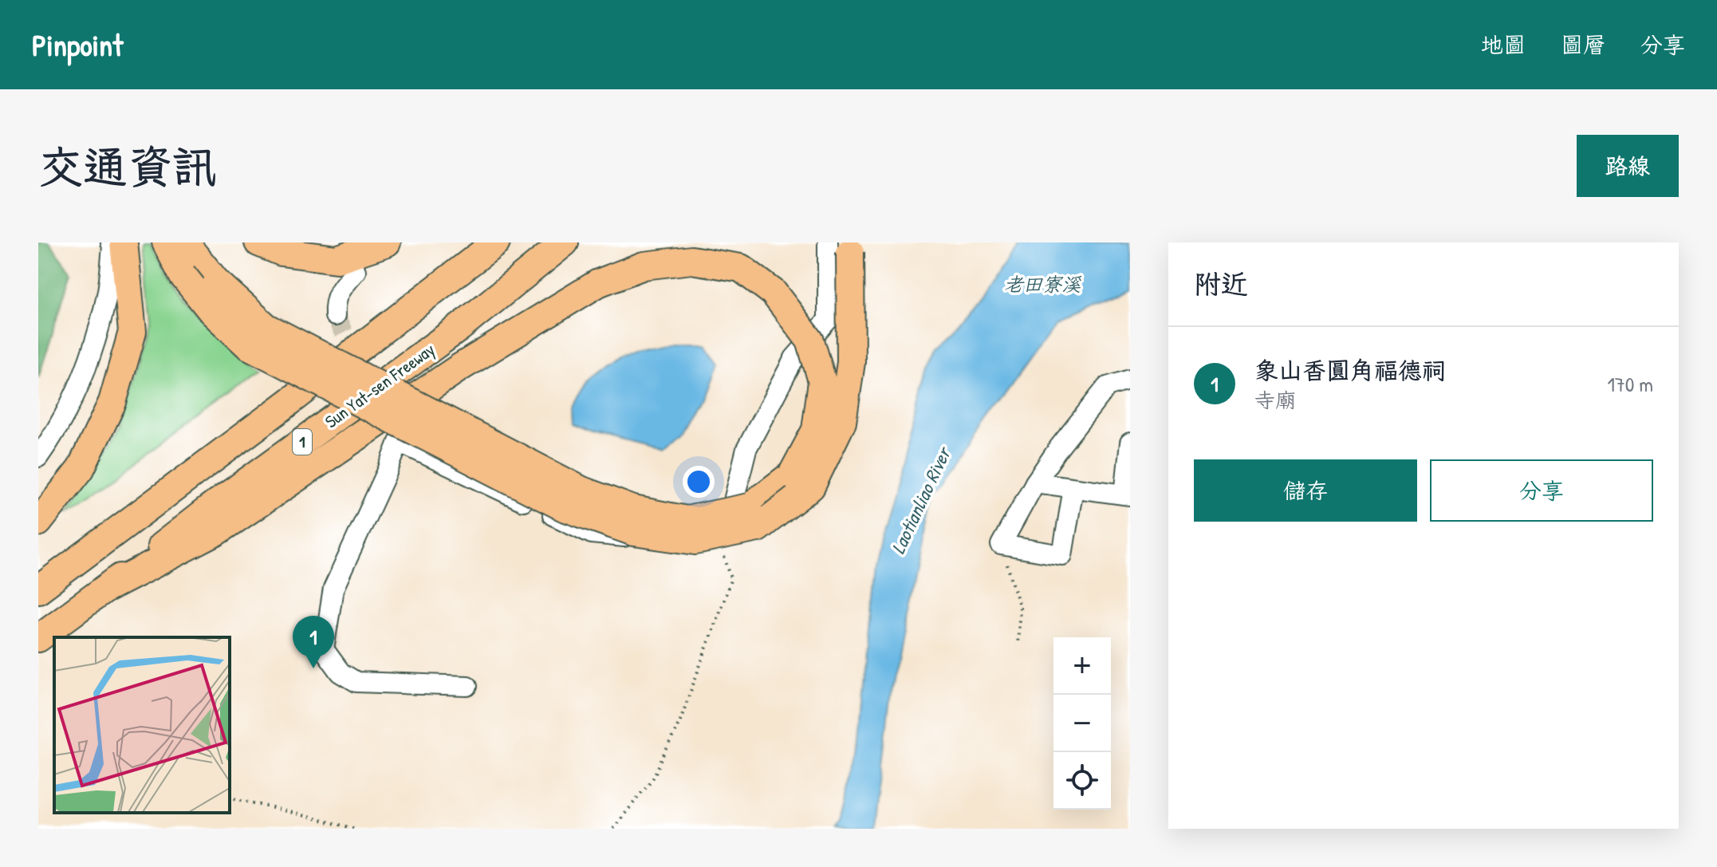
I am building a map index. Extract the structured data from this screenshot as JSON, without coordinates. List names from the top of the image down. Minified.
{"streets":{"highway":["Sun Yat-sen Freeway","1"]},"water":["老田寮溪","Laotianliao River"],"page":{"header":"Pinpoint","nav":["地圖","圖層","分享"],"buttons":["路線",["儲存","分享"]],"title":"交通資訊","heading":"附近","list":[{"mark":"1","name":"象山香圓角福德祠","note":"寺廟","value":"170 m"}],"pins":"1","map_buttons":["+","−"]}}
